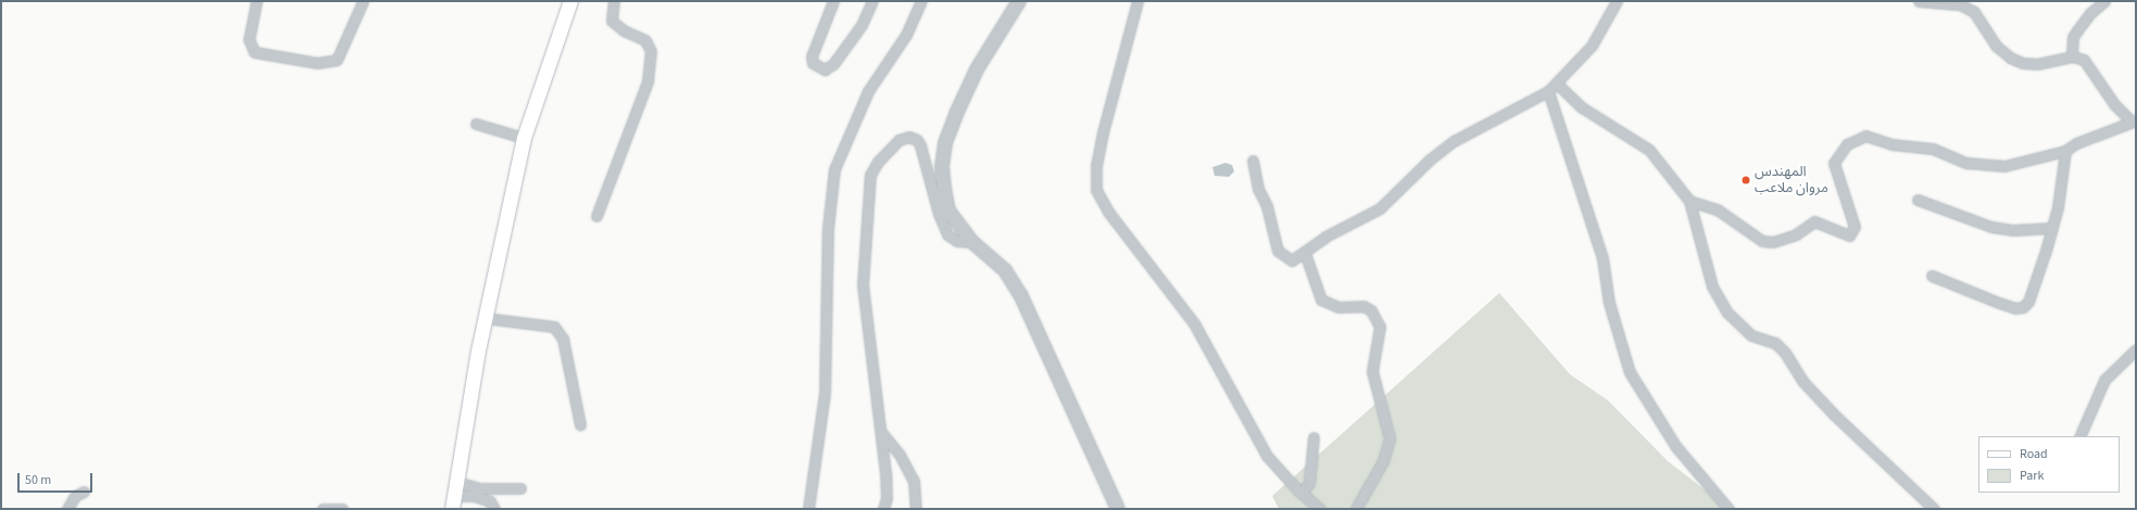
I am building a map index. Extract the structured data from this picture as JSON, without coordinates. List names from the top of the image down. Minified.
{"places":["المهندس مروان ملاعب"],"legend":["Road","Park"],"scale_bar":"50 m"}
